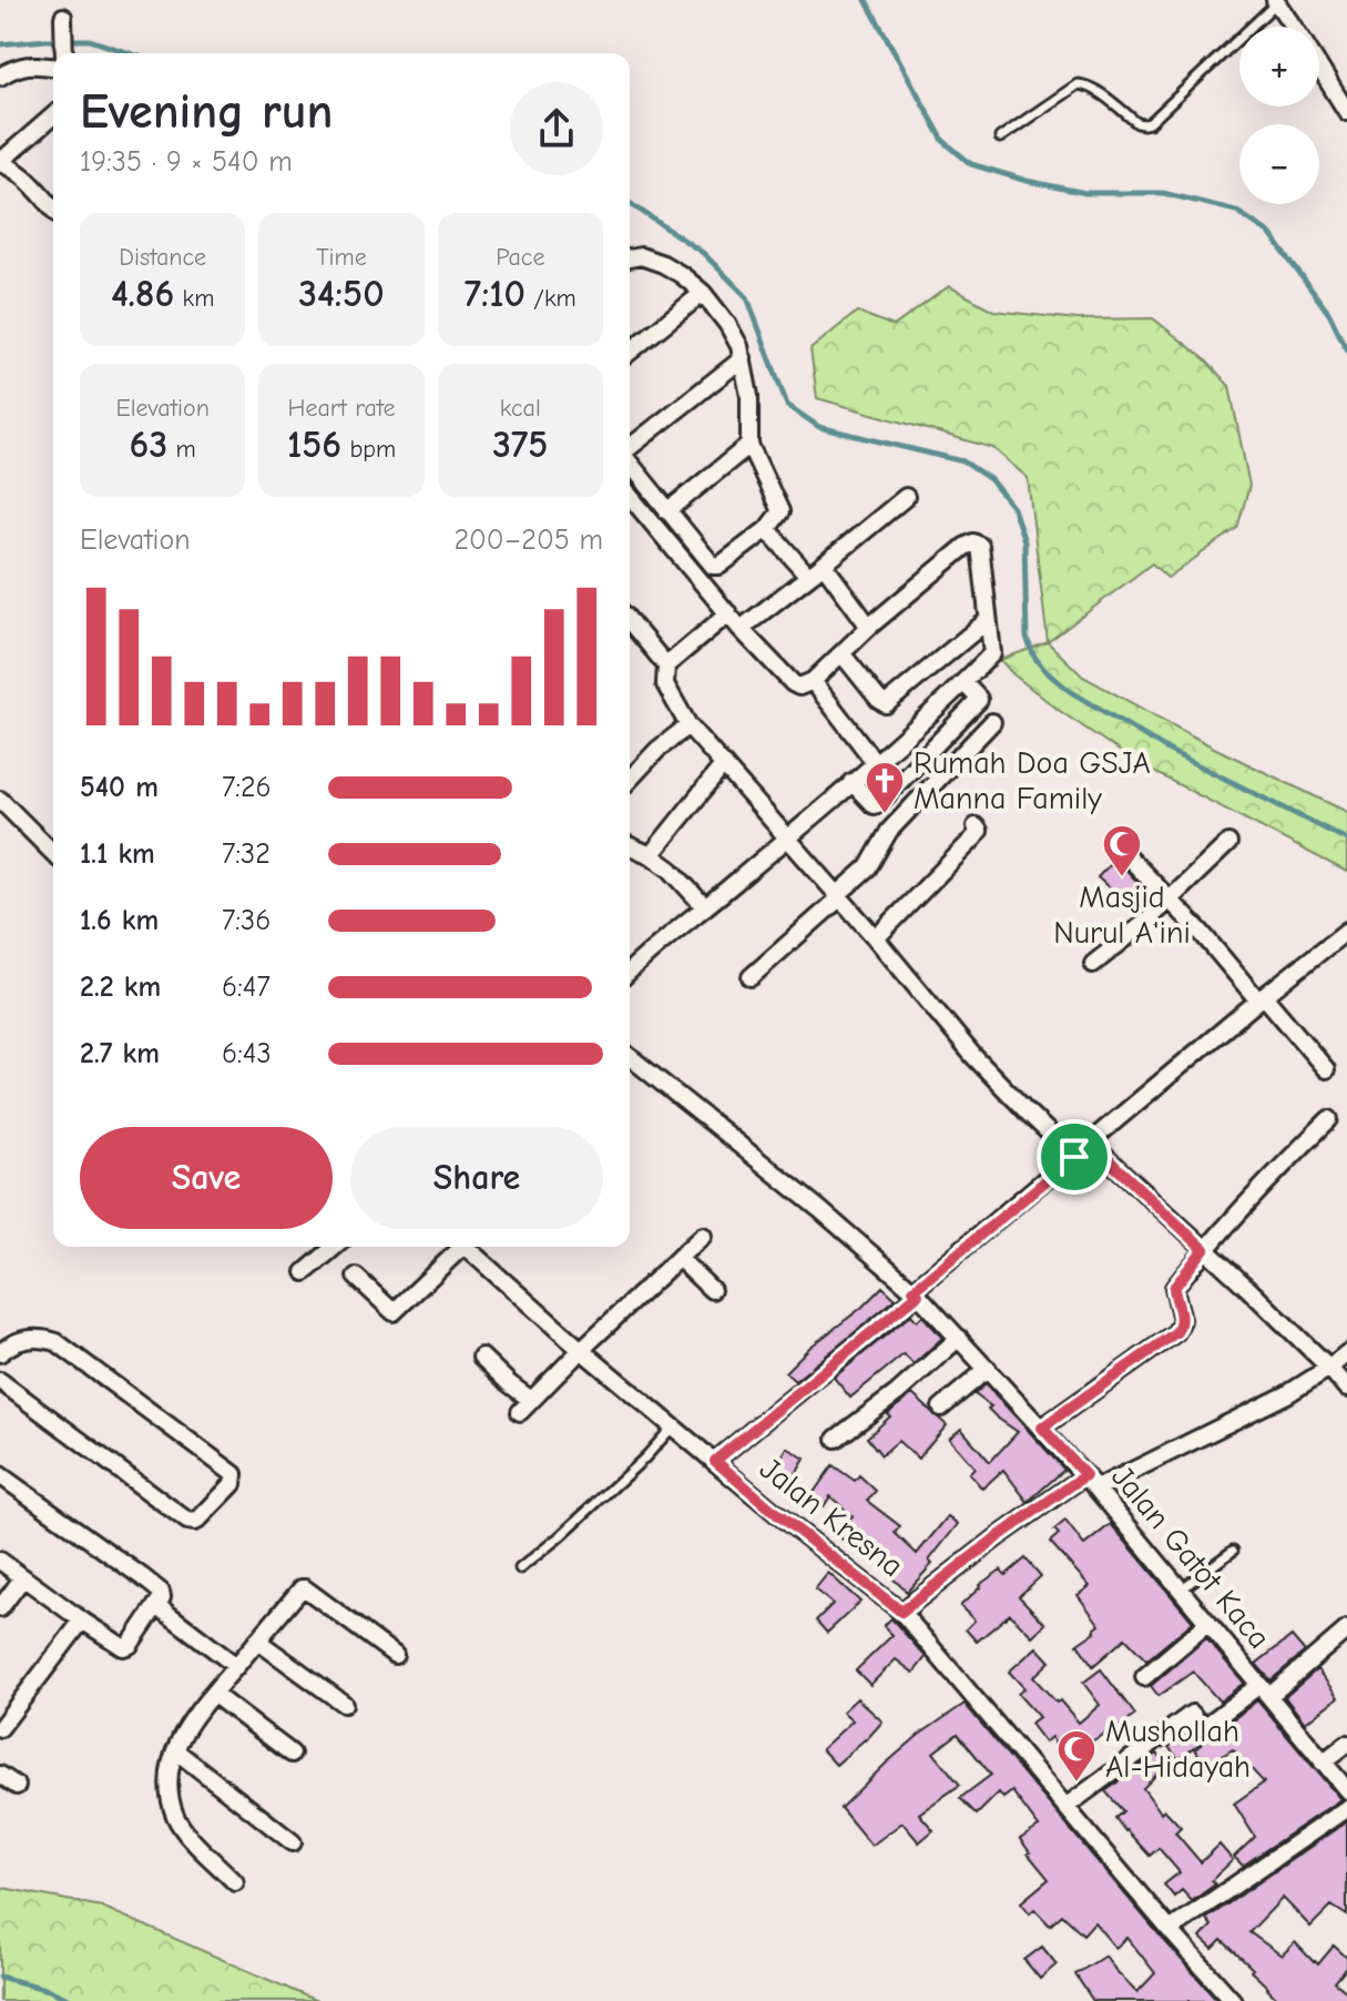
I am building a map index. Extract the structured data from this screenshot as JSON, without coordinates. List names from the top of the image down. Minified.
{"streets":{"street":["Jalan Kresna","Jalan Gatot Kaca"]},"places":{"church":["Rumah Doa GSJA Manna Family"],"mosque":["Masjid Nurul A'ini","Mushollah Al-Hidayah"]},"page":{"map_buttons":["+","−"],"heading":["Evening run","19:35 · 9 × 540 m"],"stats":[["Distance","4.86 km"],["Time","34:50"],["Pace","7:10 /km"],["Elevation","63 m"],["Heart rate","156 bpm"],["kcal","375"]],"chart":["Elevation","200–205 m"],"list":[{"name":"540 m","note":"7:26"},{"name":"1.1 km","note":"7:32"},{"name":"1.6 km","note":"7:36"},{"name":"2.2 km","note":"6:47"},{"name":"2.7 km","note":"6:43"}],"buttons":["Save","Share"]}}
